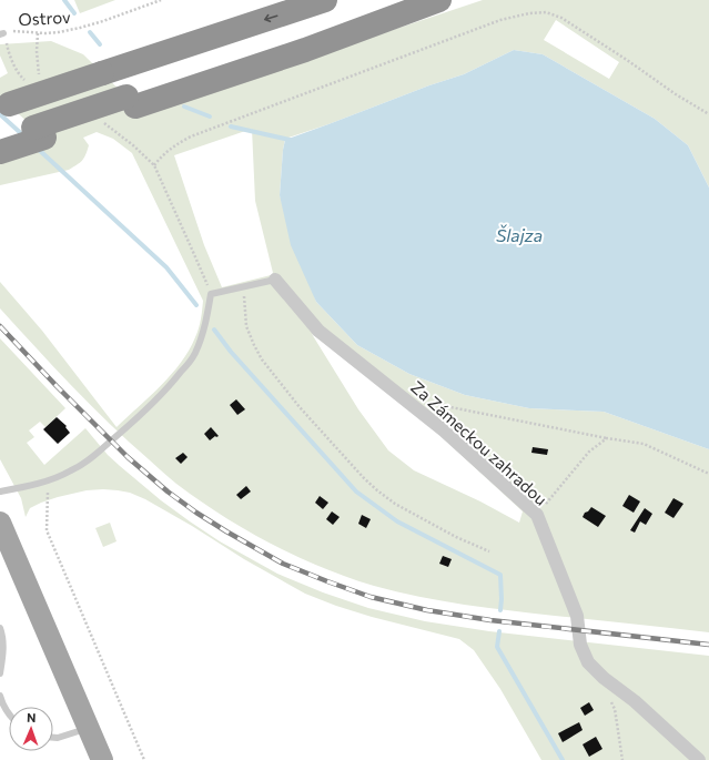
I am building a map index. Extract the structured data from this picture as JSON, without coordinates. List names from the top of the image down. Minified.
{"streets":{"street":["Za Zámeckou zahradou"],"path":["Ostrov"]},"water":["Šlajza"],"north":"top"}
